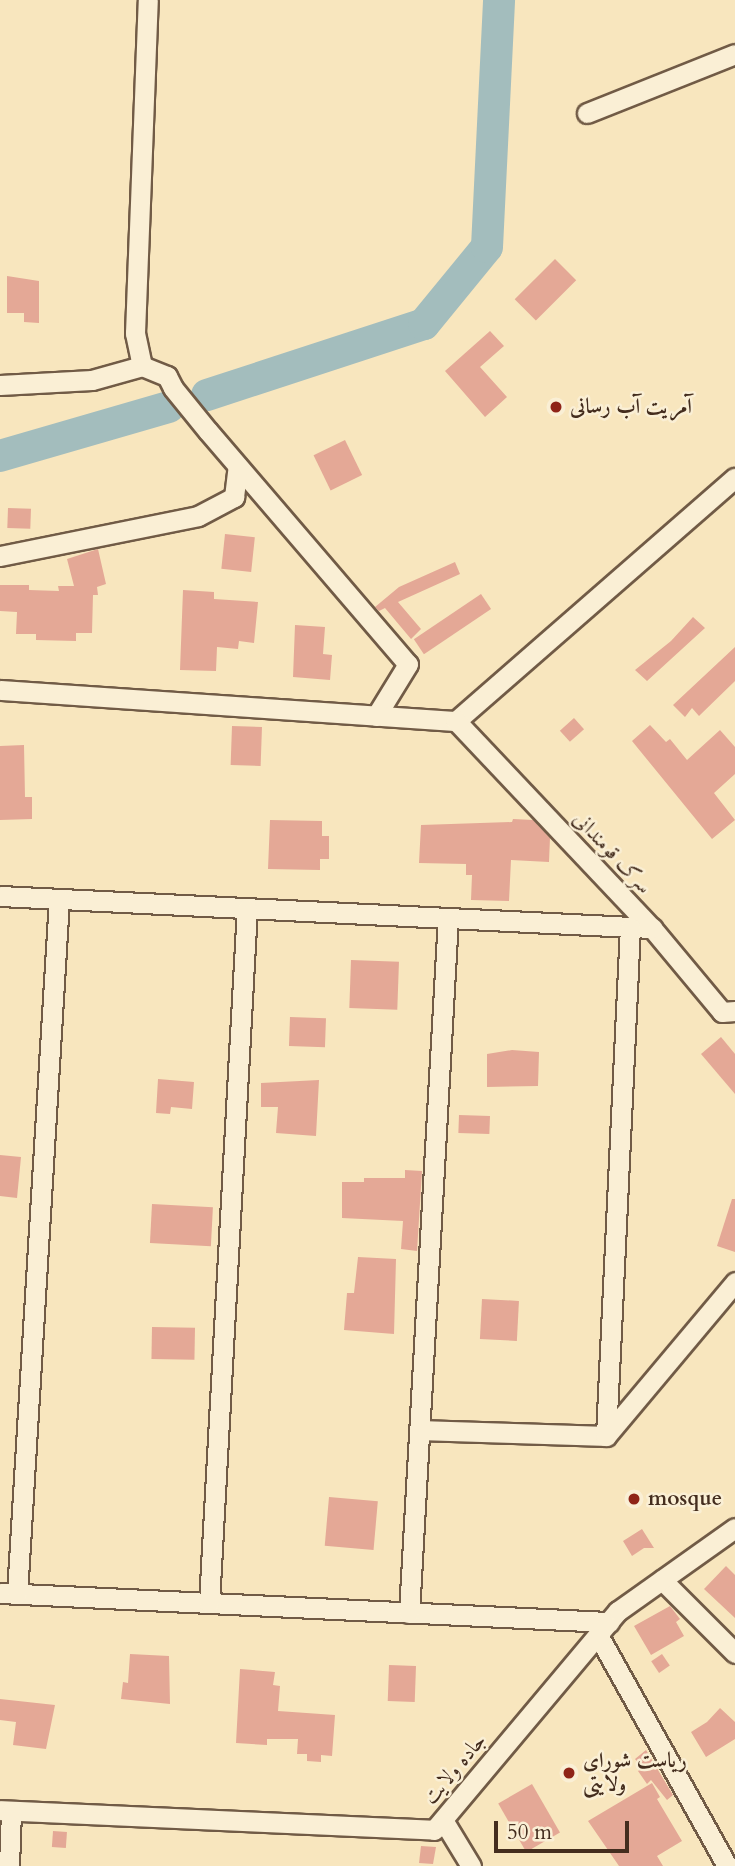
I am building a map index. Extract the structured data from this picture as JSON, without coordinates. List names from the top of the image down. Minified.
{"streets":{"street":["سرک قومندانی","جاده ولایت"]},"places":["آمریت آب رسانی","mosque","ریاست شورای ولایتی"],"scale_bar":"50 m"}
